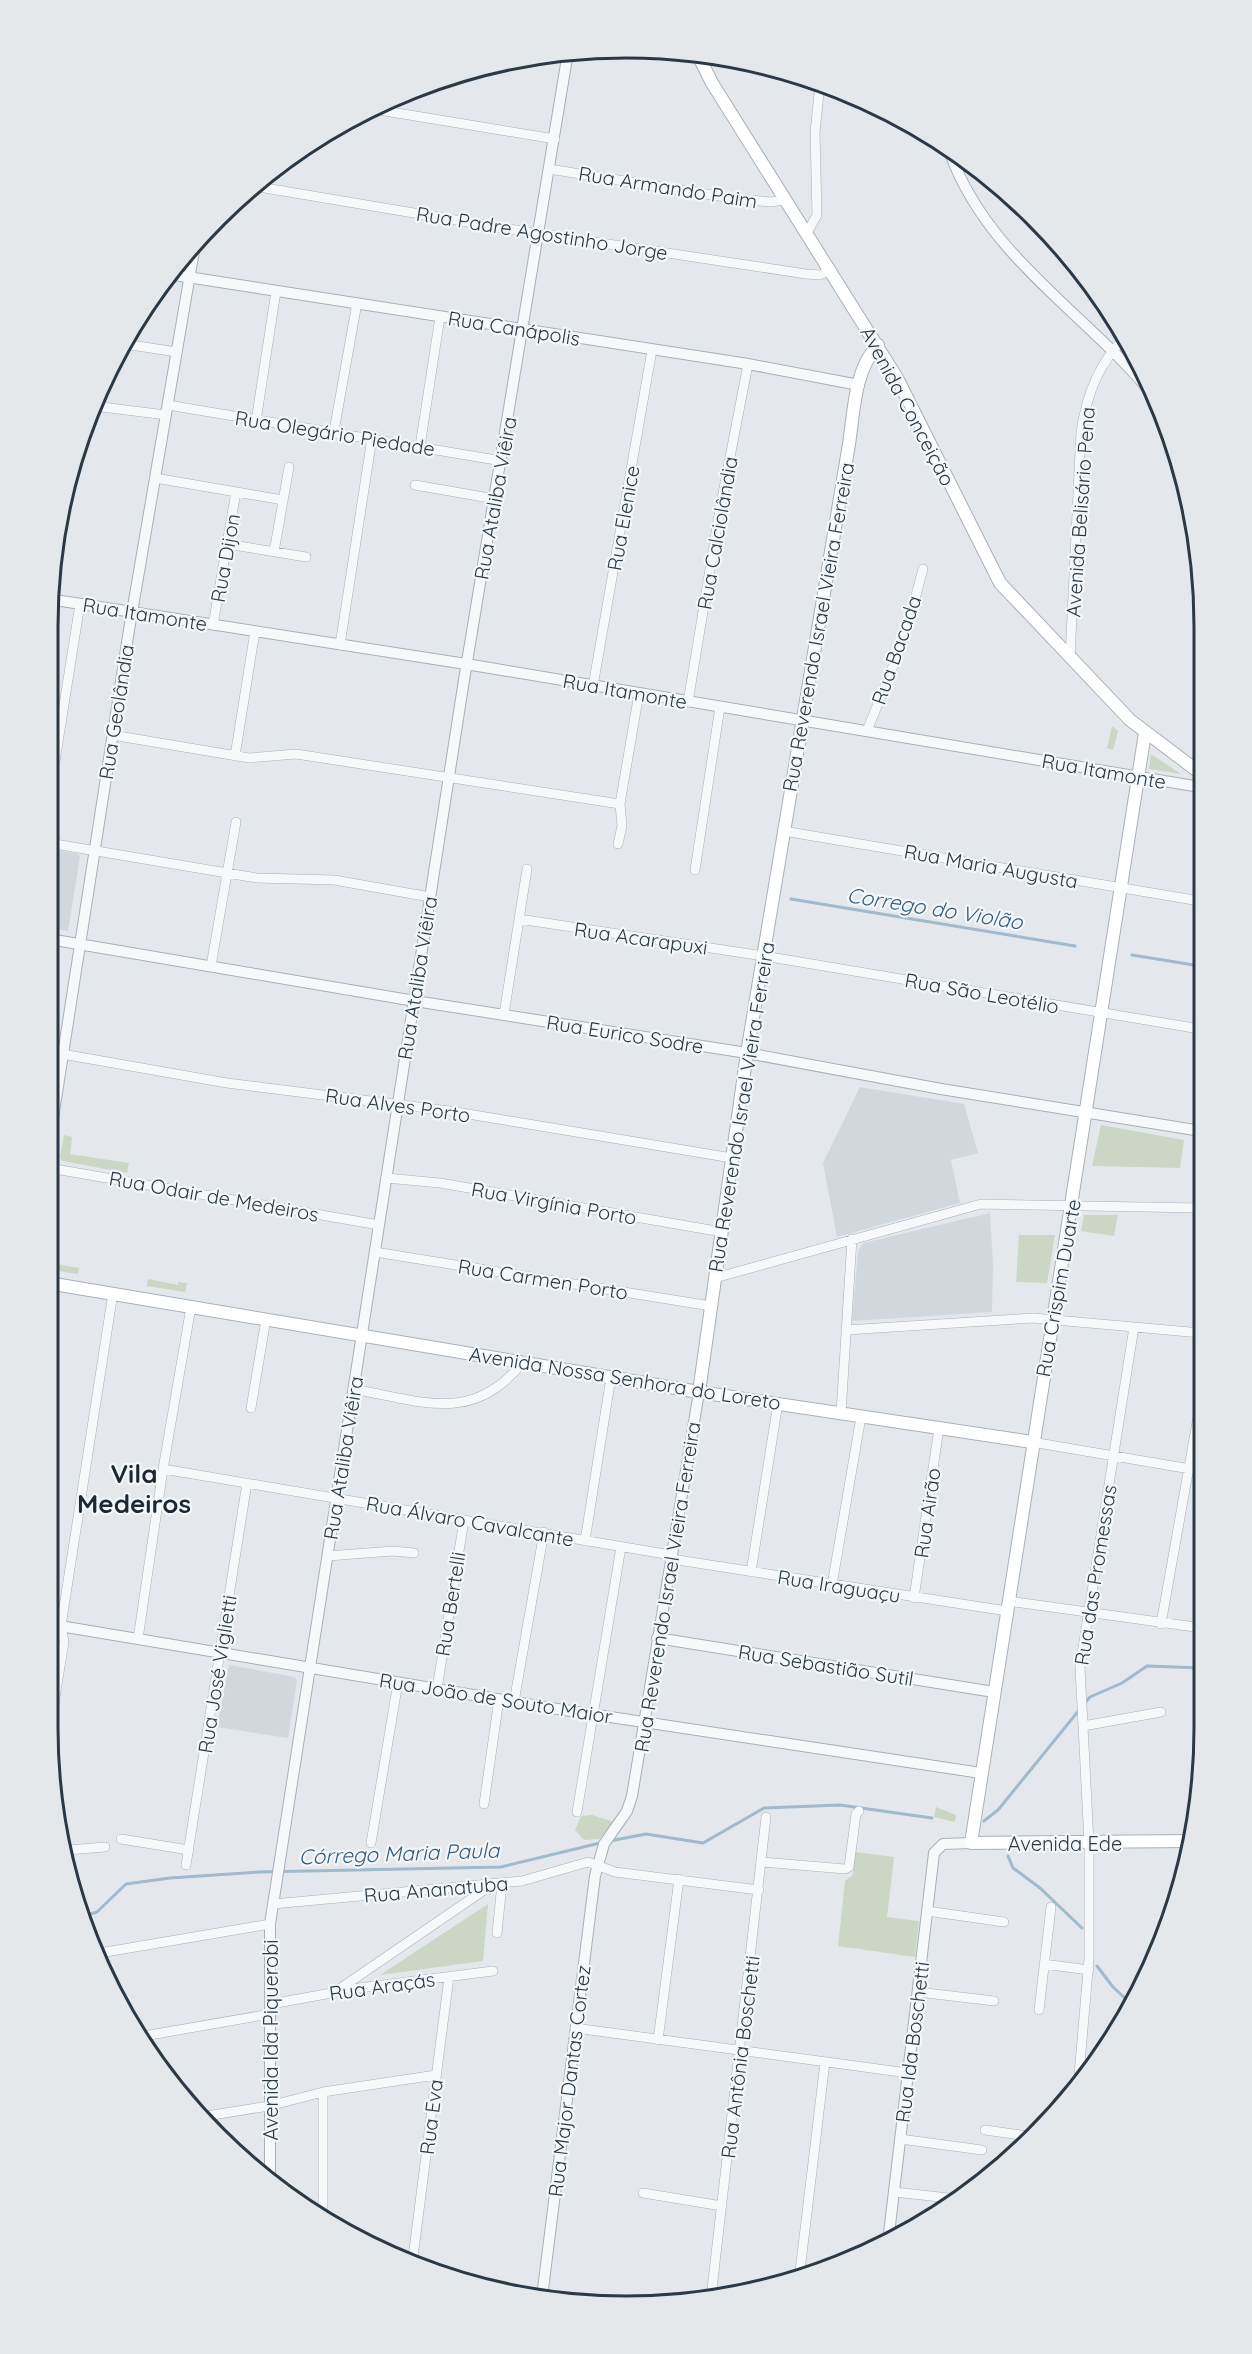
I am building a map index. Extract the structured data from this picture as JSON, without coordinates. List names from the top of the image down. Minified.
{"streets":{"main road":["Avenida Conceição","Rua Reverendo Israel Vieira Ferreira","Rua Crispim Duarte","Avenida Nossa Senhora do Loreto","Avenida Ede"],"street":["Rua Armando Paim","Rua Padre Agostinho Jorge","Rua Canápolis","Rua Olegário Piedade","Rua Ataliba Viêira","Avenida Belisário Pena","Rua Elenice","Rua Calciolândia","Rua Dijon","Rua Itamonte","Rua Bacada","Rua Geolândia","Rua Maria Augusta","Rua Acarapuxi","Rua São Leotélio","Rua Eurico Sodre","Rua Alves Porto","Rua Odair de Medeiros","Rua Virgínia Porto","Rua Carmen Porto","Rua Airão","Rua Álvaro Cavalcante","Rua das Promessas","Rua Iraguaçu","Rua Bertelli","Rua Sebastião Sutil","Rua José Viglietti","Rua João de Souto Maior","Rua Ananatuba","Rua Araçás","Avenida Ida Piquerobi","Rua Ida Boschetti","Rua Antônia Boschetti","Rua Major Dantas Cortez","Rua Eva"]},"crossings":[["Rua Armando Paim","Avenida Conceição"],["Rua Armando Paim","Rua Ataliba Viêira"],["Rua Padre Agostinho Jorge","Avenida Conceição"],["Rua Padre Agostinho Jorge","Rua Ataliba Viêira"],["Rua Canápolis","Rua Ataliba Viêira"],["Rua Canápolis","Rua Elenice"],["Rua Canápolis","Rua Calciolândia"],["Rua Canápolis","Rua Reverendo Israel Vieira Ferreira"],["Rua Canápolis","Rua Geolândia"],["Avenida Conceição","Avenida Belisário Pena"],["Avenida Conceição","Rua Reverendo Israel Vieira Ferreira"],["Avenida Conceição","Rua Crispim Duarte"],["Rua Olegário Piedade","Rua Ataliba Viêira"],["Rua Olegário Piedade","Rua Geolândia"],["Rua Ataliba Viêira","Rua Itamonte"],["Rua Ataliba Viêira","Rua Eurico Sodre"],["Rua Ataliba Viêira","Rua Alves Porto"],["Rua Ataliba Viêira","Rua Odair de Medeiros"],["Rua Ataliba Viêira","Rua Virgínia Porto"],["Rua Ataliba Viêira","Rua Carmen Porto"],["Rua Ataliba Viêira","Avenida Nossa Senhora do Loreto"],["Rua Ataliba Viêira","Rua Álvaro Cavalcante"],["Rua Ataliba Viêira","Rua João de Souto Maior"],["Rua Ataliba Viêira","Rua Ananatuba"],["Rua Ataliba Viêira","Avenida Ida Piquerobi"],["Rua Elenice","Rua Itamonte"],["Rua Calciolândia","Rua Itamonte"],["Rua Dijon","Rua Itamonte"],["Rua Itamonte","Rua Reverendo Israel Vieira Ferreira"],["Rua Itamonte","Rua Bacada"],["Rua Itamonte","Rua Geolândia"],["Rua Itamonte","Rua Crispim Duarte"],["Rua Reverendo Israel Vieira Ferreira","Rua Maria Augusta"],["Rua Reverendo Israel Vieira Ferreira","Rua Acarapuxi"],["Rua Reverendo Israel Vieira Ferreira","Rua São Leotélio"],["Rua Reverendo Israel Vieira Ferreira","Rua Eurico Sodre"],["Rua Reverendo Israel Vieira Ferreira","Rua Alves Porto"],["Rua Reverendo Israel Vieira Ferreira","Rua Virgínia Porto"],["Rua Reverendo Israel Vieira Ferreira","Rua Carmen Porto"],["Rua Reverendo Israel Vieira Ferreira","Avenida Nossa Senhora do Loreto"],["Rua Reverendo Israel Vieira Ferreira","Rua Álvaro Cavalcante"],["Rua Reverendo Israel Vieira Ferreira","Rua Iraguaçu"],["Rua Reverendo Israel Vieira Ferreira","Rua Sebastião Sutil"],["Rua Reverendo Israel Vieira Ferreira","Rua João de Souto Maior"],["Rua Reverendo Israel Vieira Ferreira","Rua Ananatuba"],["Rua Reverendo Israel Vieira Ferreira","Rua Major Dantas Cortez"],["Rua Geolândia","Rua Eurico Sodre"],["Rua Geolândia","Rua Alves Porto"],["Rua Maria Augusta","Rua Crispim Duarte"],["Rua Acarapuxi","Rua São Leotélio"],["Rua São Leotélio","Rua Crispim Duarte"],["Rua Eurico Sodre","Rua Crispim Duarte"],["Rua Crispim Duarte","Avenida Nossa Senhora do Loreto"],["Rua Crispim Duarte","Rua Iraguaçu"],["Rua Crispim Duarte","Rua Sebastião Sutil"],["Rua Crispim Duarte","Rua João de Souto Maior"],["Rua Crispim Duarte","Avenida Ede"],["Avenida Nossa Senhora do Loreto","Rua Airão"],["Avenida Nossa Senhora do Loreto","Rua das Promessas"],["Rua Airão","Rua Iraguaçu"],["Rua Álvaro Cavalcante","Rua Iraguaçu"],["Rua Álvaro Cavalcante","Rua Bertelli"],["Rua Álvaro Cavalcante","Rua José Viglietti"],["Rua das Promessas","Rua Iraguaçu"],["Rua das Promessas","Avenida Ede"],["Rua Bertelli","Rua João de Souto Maior"],["Rua José Viglietti","Rua João de Souto Maior"],["Avenida Ede","Rua Ida Boschetti"],["Rua Ananatuba","Avenida Ida Piquerobi"],["Rua Ananatuba","Rua Major Dantas Cortez"],["Rua Araçás","Avenida Ida Piquerobi"],["Rua Araçás","Rua Eva"]],"districts":["Vila Medeiros"],"water":["Corrego do Violão","Córrego Maria Paula"]}
